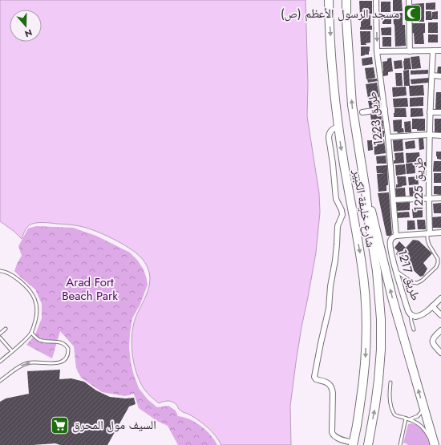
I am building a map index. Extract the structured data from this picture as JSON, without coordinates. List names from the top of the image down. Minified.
{"streets":{"main road":["شارع خليفة الكبير"],"street":["طريق 1223","طريق 1225","طريق 1217"]},"crossings":[["طريق 1223","طريق 1225"],["طريق 1223","طريق 1217"],["طريق 1225","طريق 1217"]],"parks":["Arad Fort Beach Park"],"places":{"mosque":["مسجد الرسول الأعظم (ص)"],"supermarket":["السيف مول المحرق"]},"north":"bottom"}
